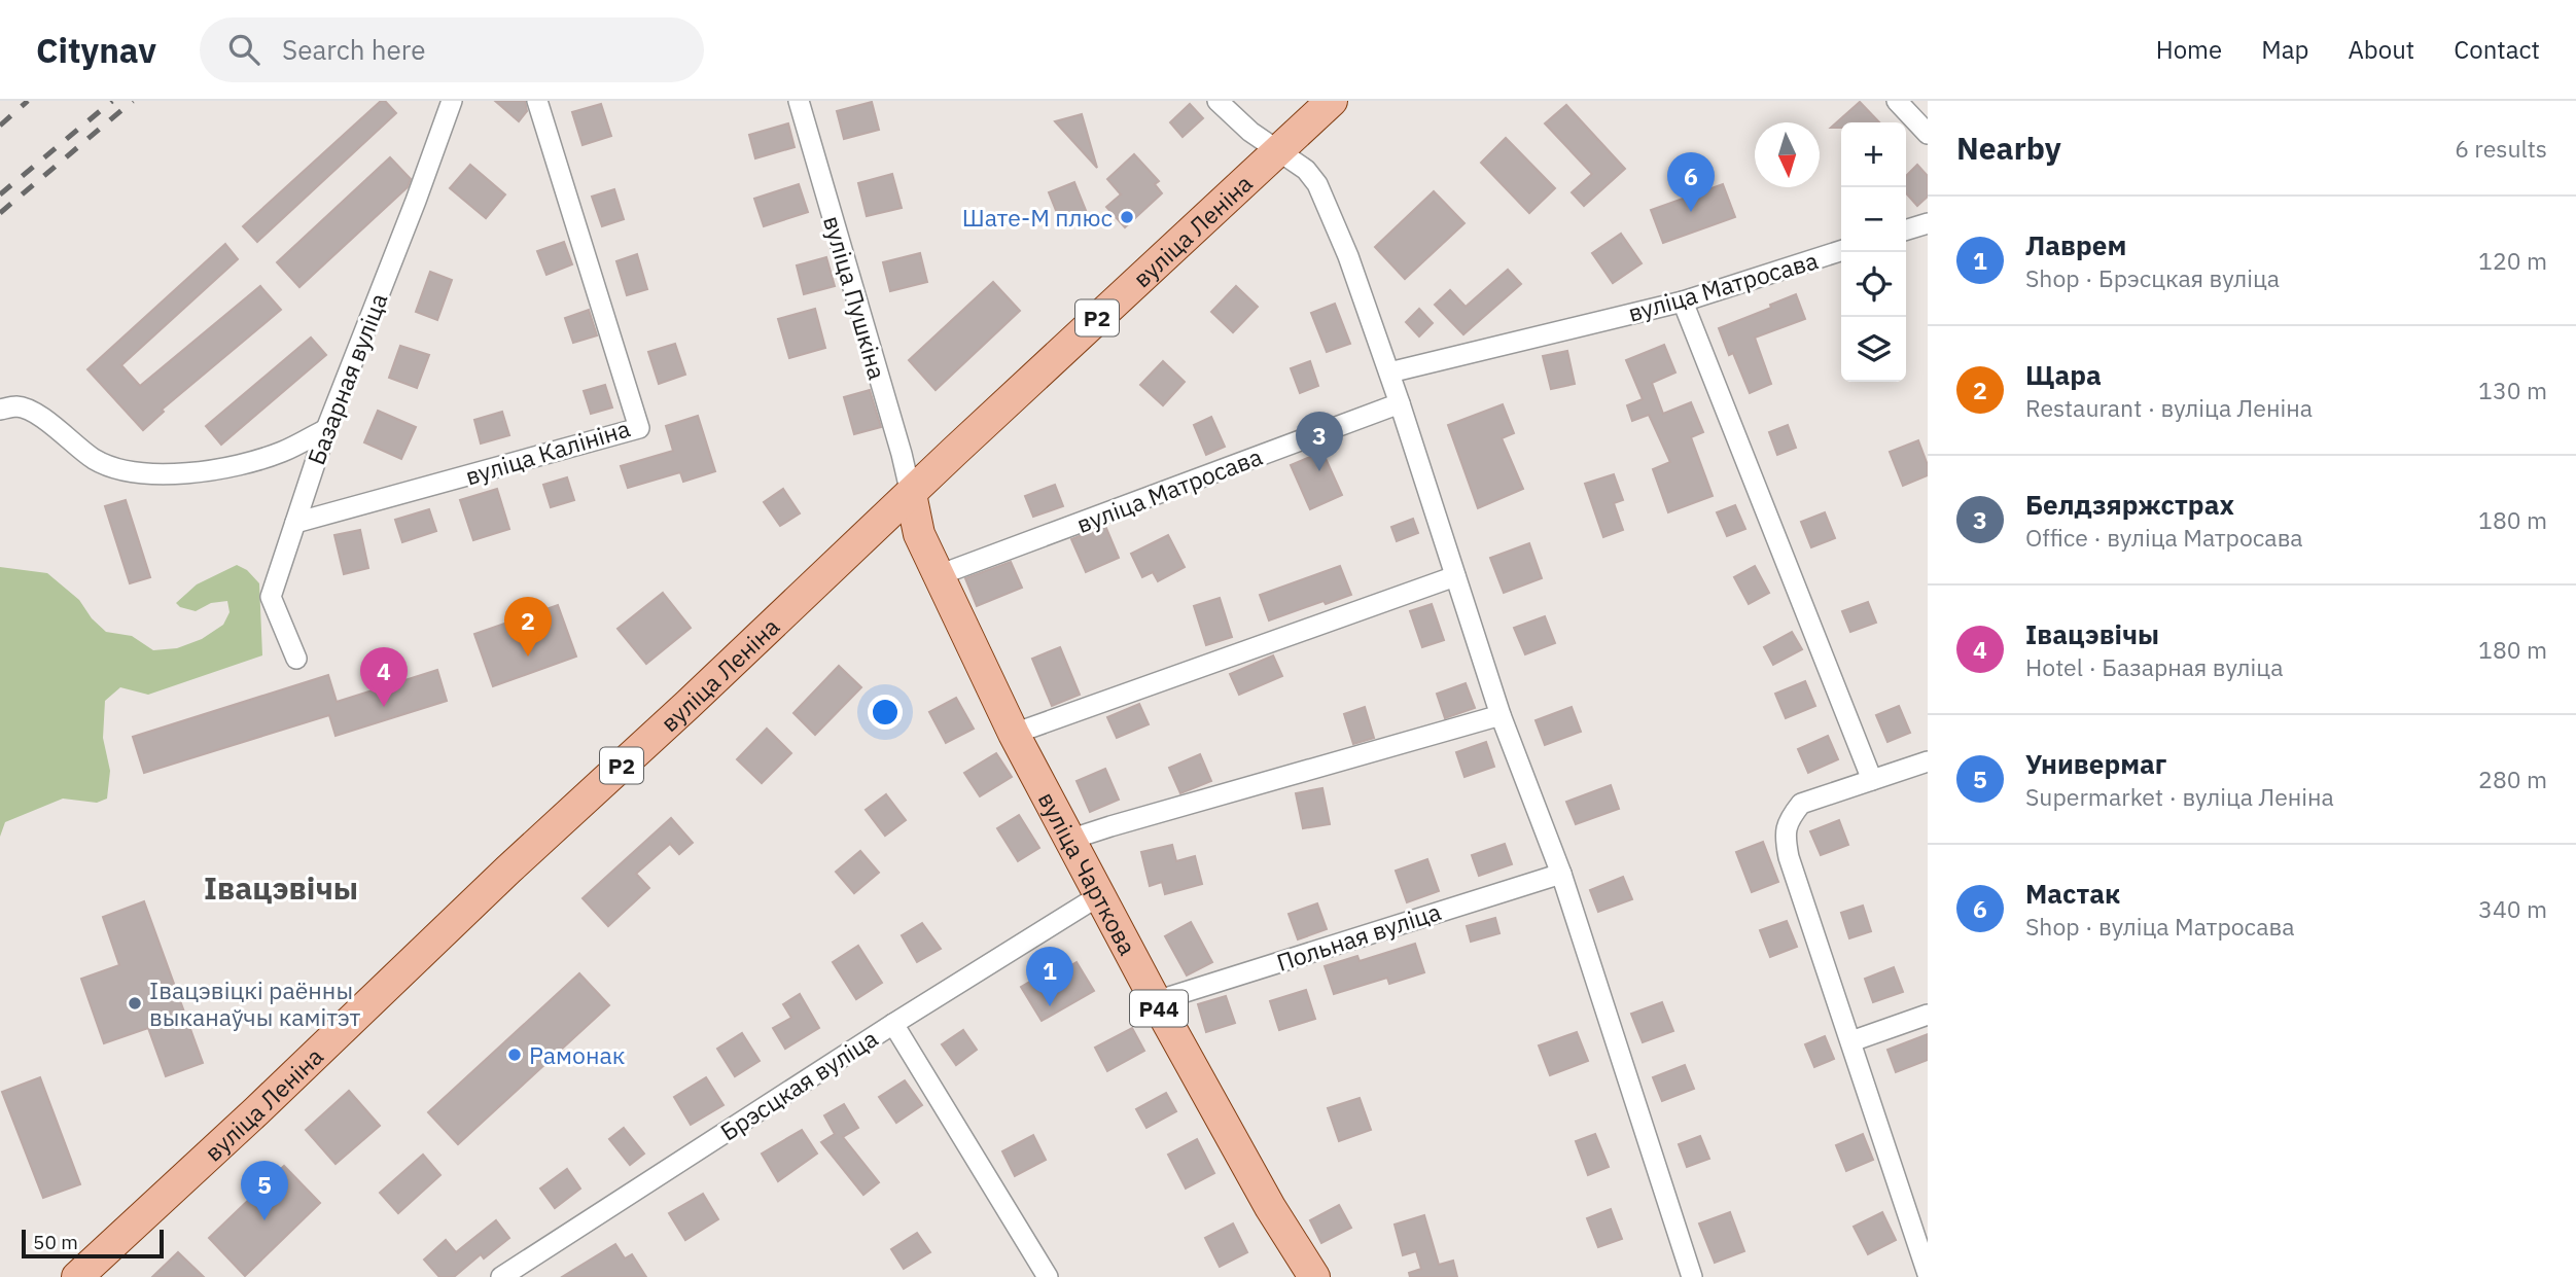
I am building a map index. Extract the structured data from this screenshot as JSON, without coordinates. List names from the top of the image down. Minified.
{"streets":{"main road":["вуліца Леніна","Р2","вуліца Чарткова","Р44"],"street":["вуліца Матросава","вуліца Пушкіна","Базарная вуліца","вуліца Калініна","Польная вуліца","Брэсцкая вуліца"]},"crossings":[["вуліца Леніна","вуліца Пушкіна"],["вуліца Леніна","вуліца Чарткова"],["вуліца Матросава","вуліца Чарткова"],["вуліца Пушкіна","вуліца Чарткова"],["Базарная вуліца","вуліца Калініна"],["вуліца Чарткова","Польная вуліца"],["вуліца Чарткова","Брэсцкая вуліца"]],"districts":["Івацэвічы"],"places":["Шате-М плюс","Івацэвіцкі раённы выканаўчы камітэт","Рамонак"],"scale_bar":"50 m","north":"bottom","page":{"header":"Citynav","search":"Search here","nav":["Home","Map","About","Contact"],"heading":["Nearby","6 results"],"map_buttons":["+","−"],"pins":["6","3","2","4","1","5"],"list":[{"mark":"1","name":"Лаврем","note":"Shop · Брэсцкая вуліца","value":"120 m"},{"mark":"2","name":"Щара","note":"Restaurant · вуліца Леніна","value":"130 m"},{"mark":"3","name":"Белдзяржстрах","note":"Office · вуліца Матросава","value":"180 m"},{"mark":"4","name":"Івацэвічы","note":"Hotel · Базарная вуліца","value":"180 m"},{"mark":"5","name":"Универмаг","note":"Supermarket · вуліца Леніна","value":"280 m"},{"mark":"6","name":"Мастак","note":"Shop · вуліца Матросава","value":"340 m"}],"scale":"50 m"}}
